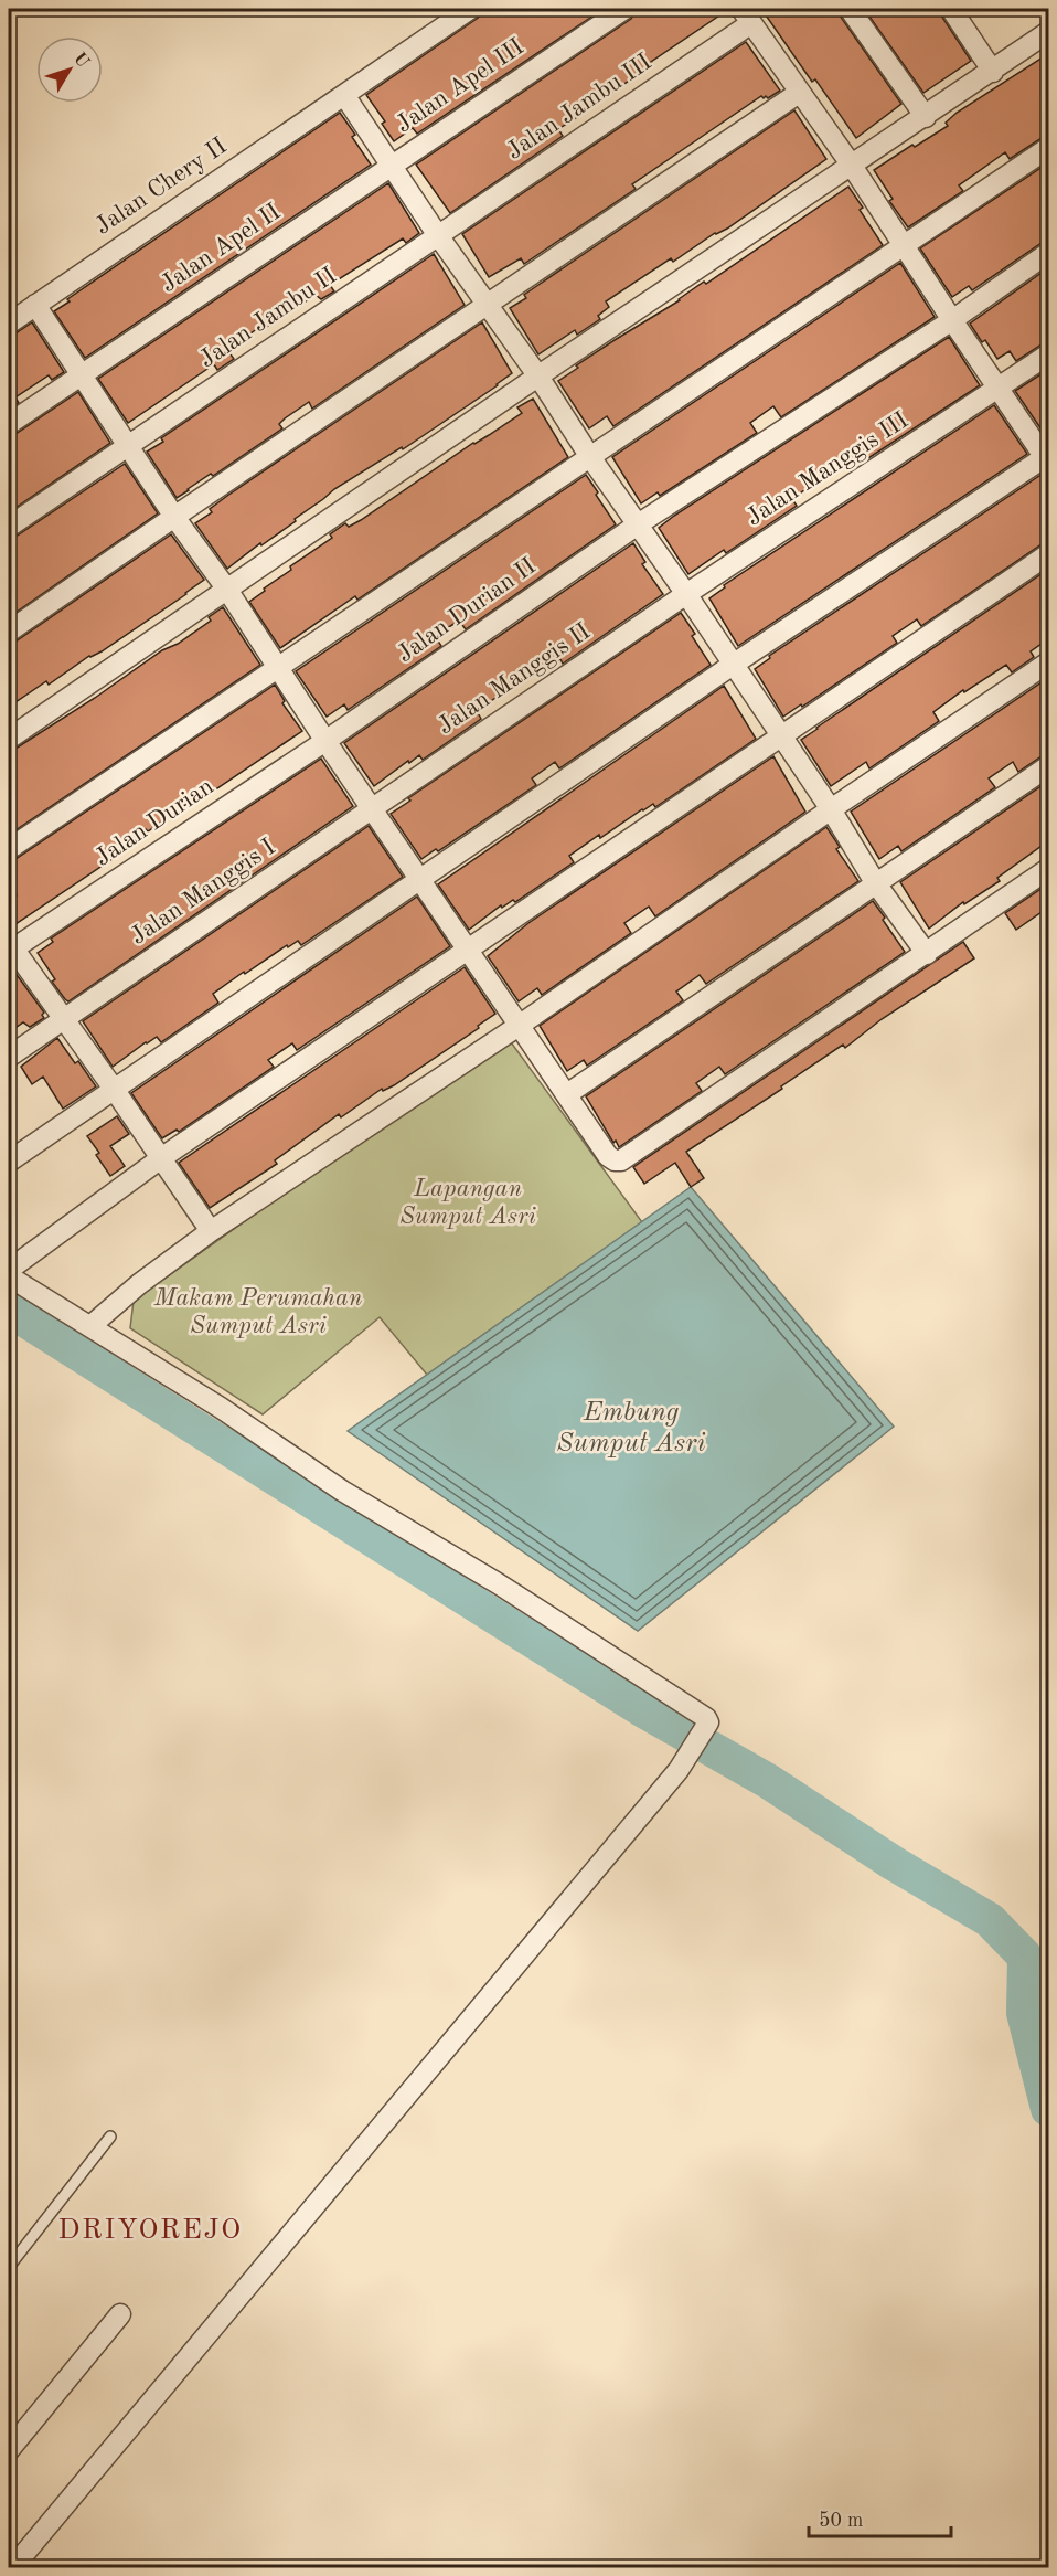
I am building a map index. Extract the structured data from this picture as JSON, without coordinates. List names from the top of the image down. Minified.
{"streets":{"street":["Jalan Apel III","Jalan Jambu III","Jalan Chery II","Jalan Apel II","Jalan Jambu II","Jalan Manggis III","Jalan Durian II","Jalan Manggis II","Jalan Durian","Jalan Manggis I"]},"crossings":[["Jalan Apel III","Jalan Apel II"],["Jalan Jambu III","Jalan Jambu II"],["Jalan Manggis III","Jalan Manggis II"],["Jalan Durian II","Jalan Durian"],["Jalan Manggis II","Jalan Manggis I"]],"districts":["DRIYOREJO"],"water":["Embung Sumput Asri"],"parks":["Lapangan Sumput Asri","Makam Perumahan Sumput Asri"],"scale_bar":"50 m","north":"top right"}
